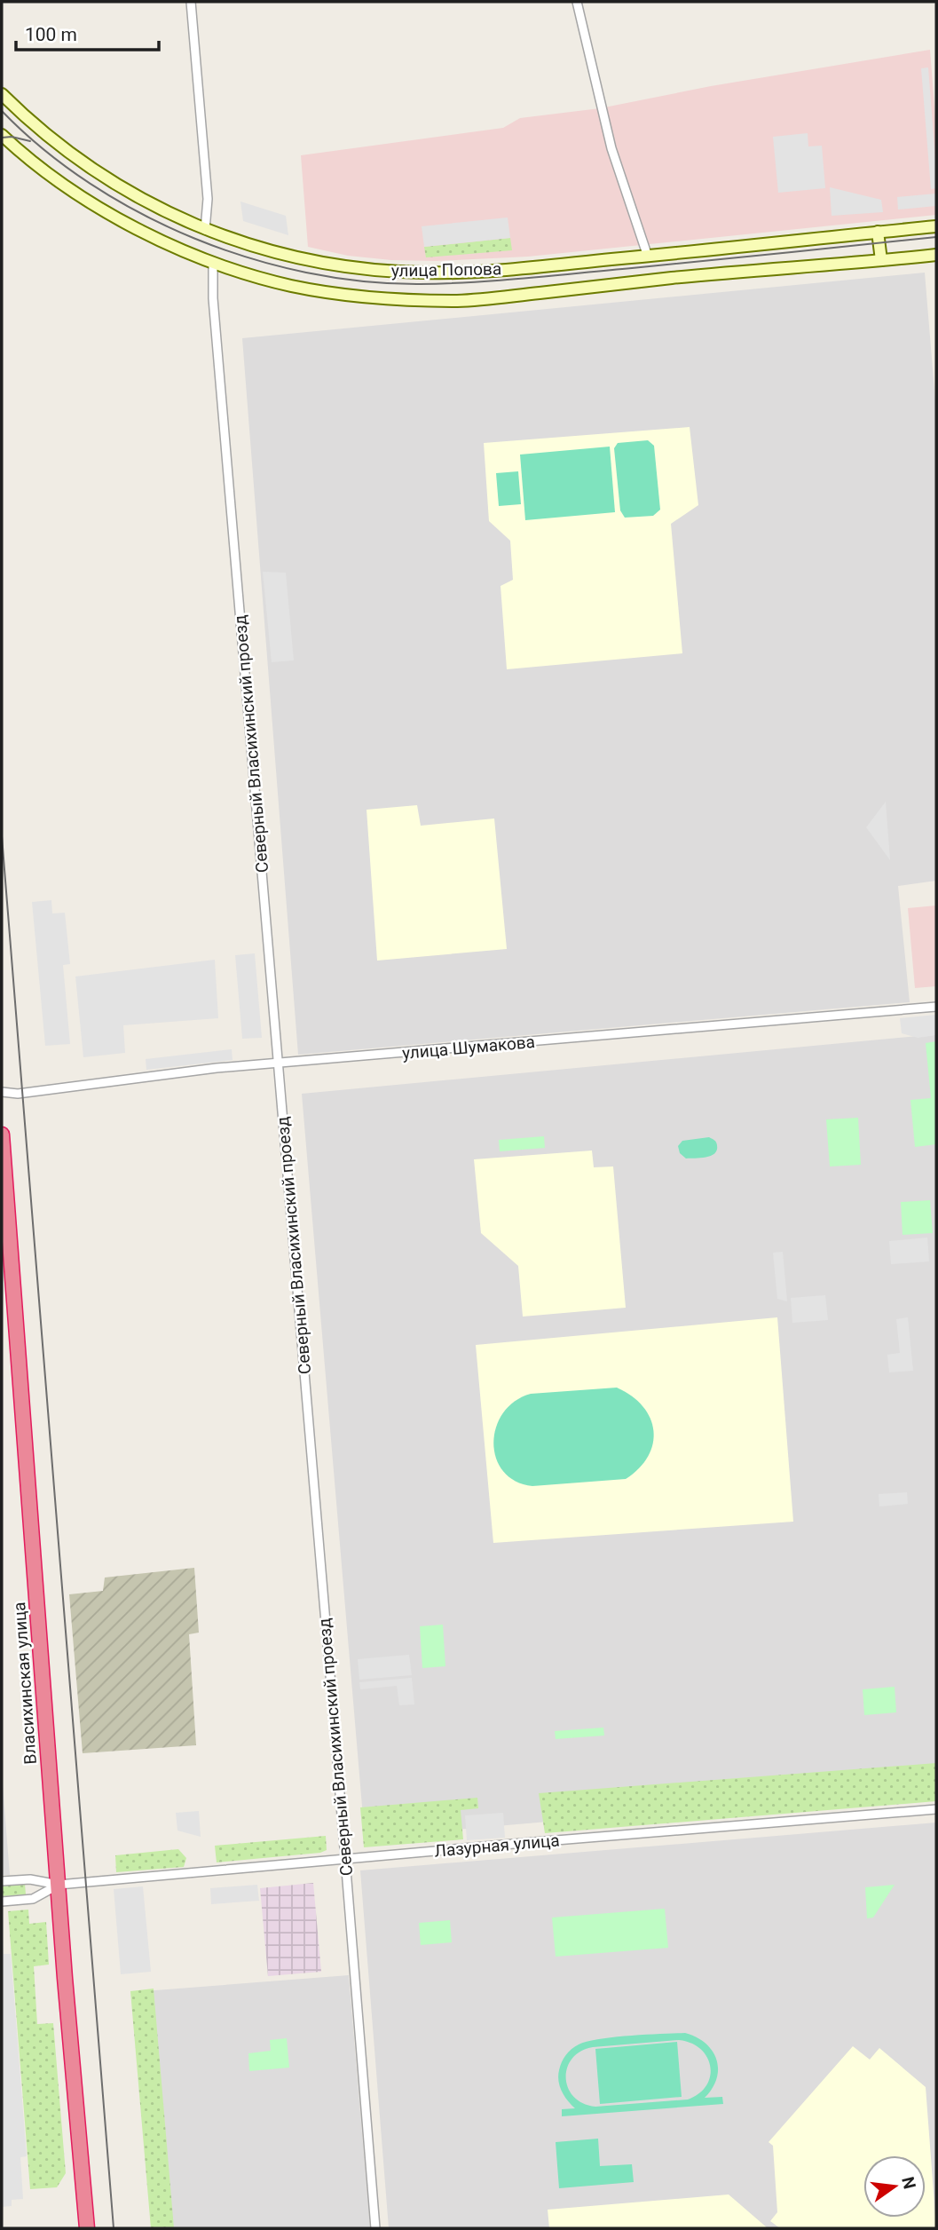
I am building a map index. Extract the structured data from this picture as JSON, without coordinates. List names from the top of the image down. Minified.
{"streets":{"highway":["Власихинская улица"],"main road":["улица Попова"],"street":["Северный Власихинский проезд","улица Шумакова","Лазурная улица"]},"crossings":[["улица Попова","Северный Власихинский проезд"],["Северный Власихинский проезд","улица Шумакова"],["Северный Власихинский проезд","Лазурная улица"],["Власихинская улица","Лазурная улица"]],"scale_bar":"100 m","north":"right"}
